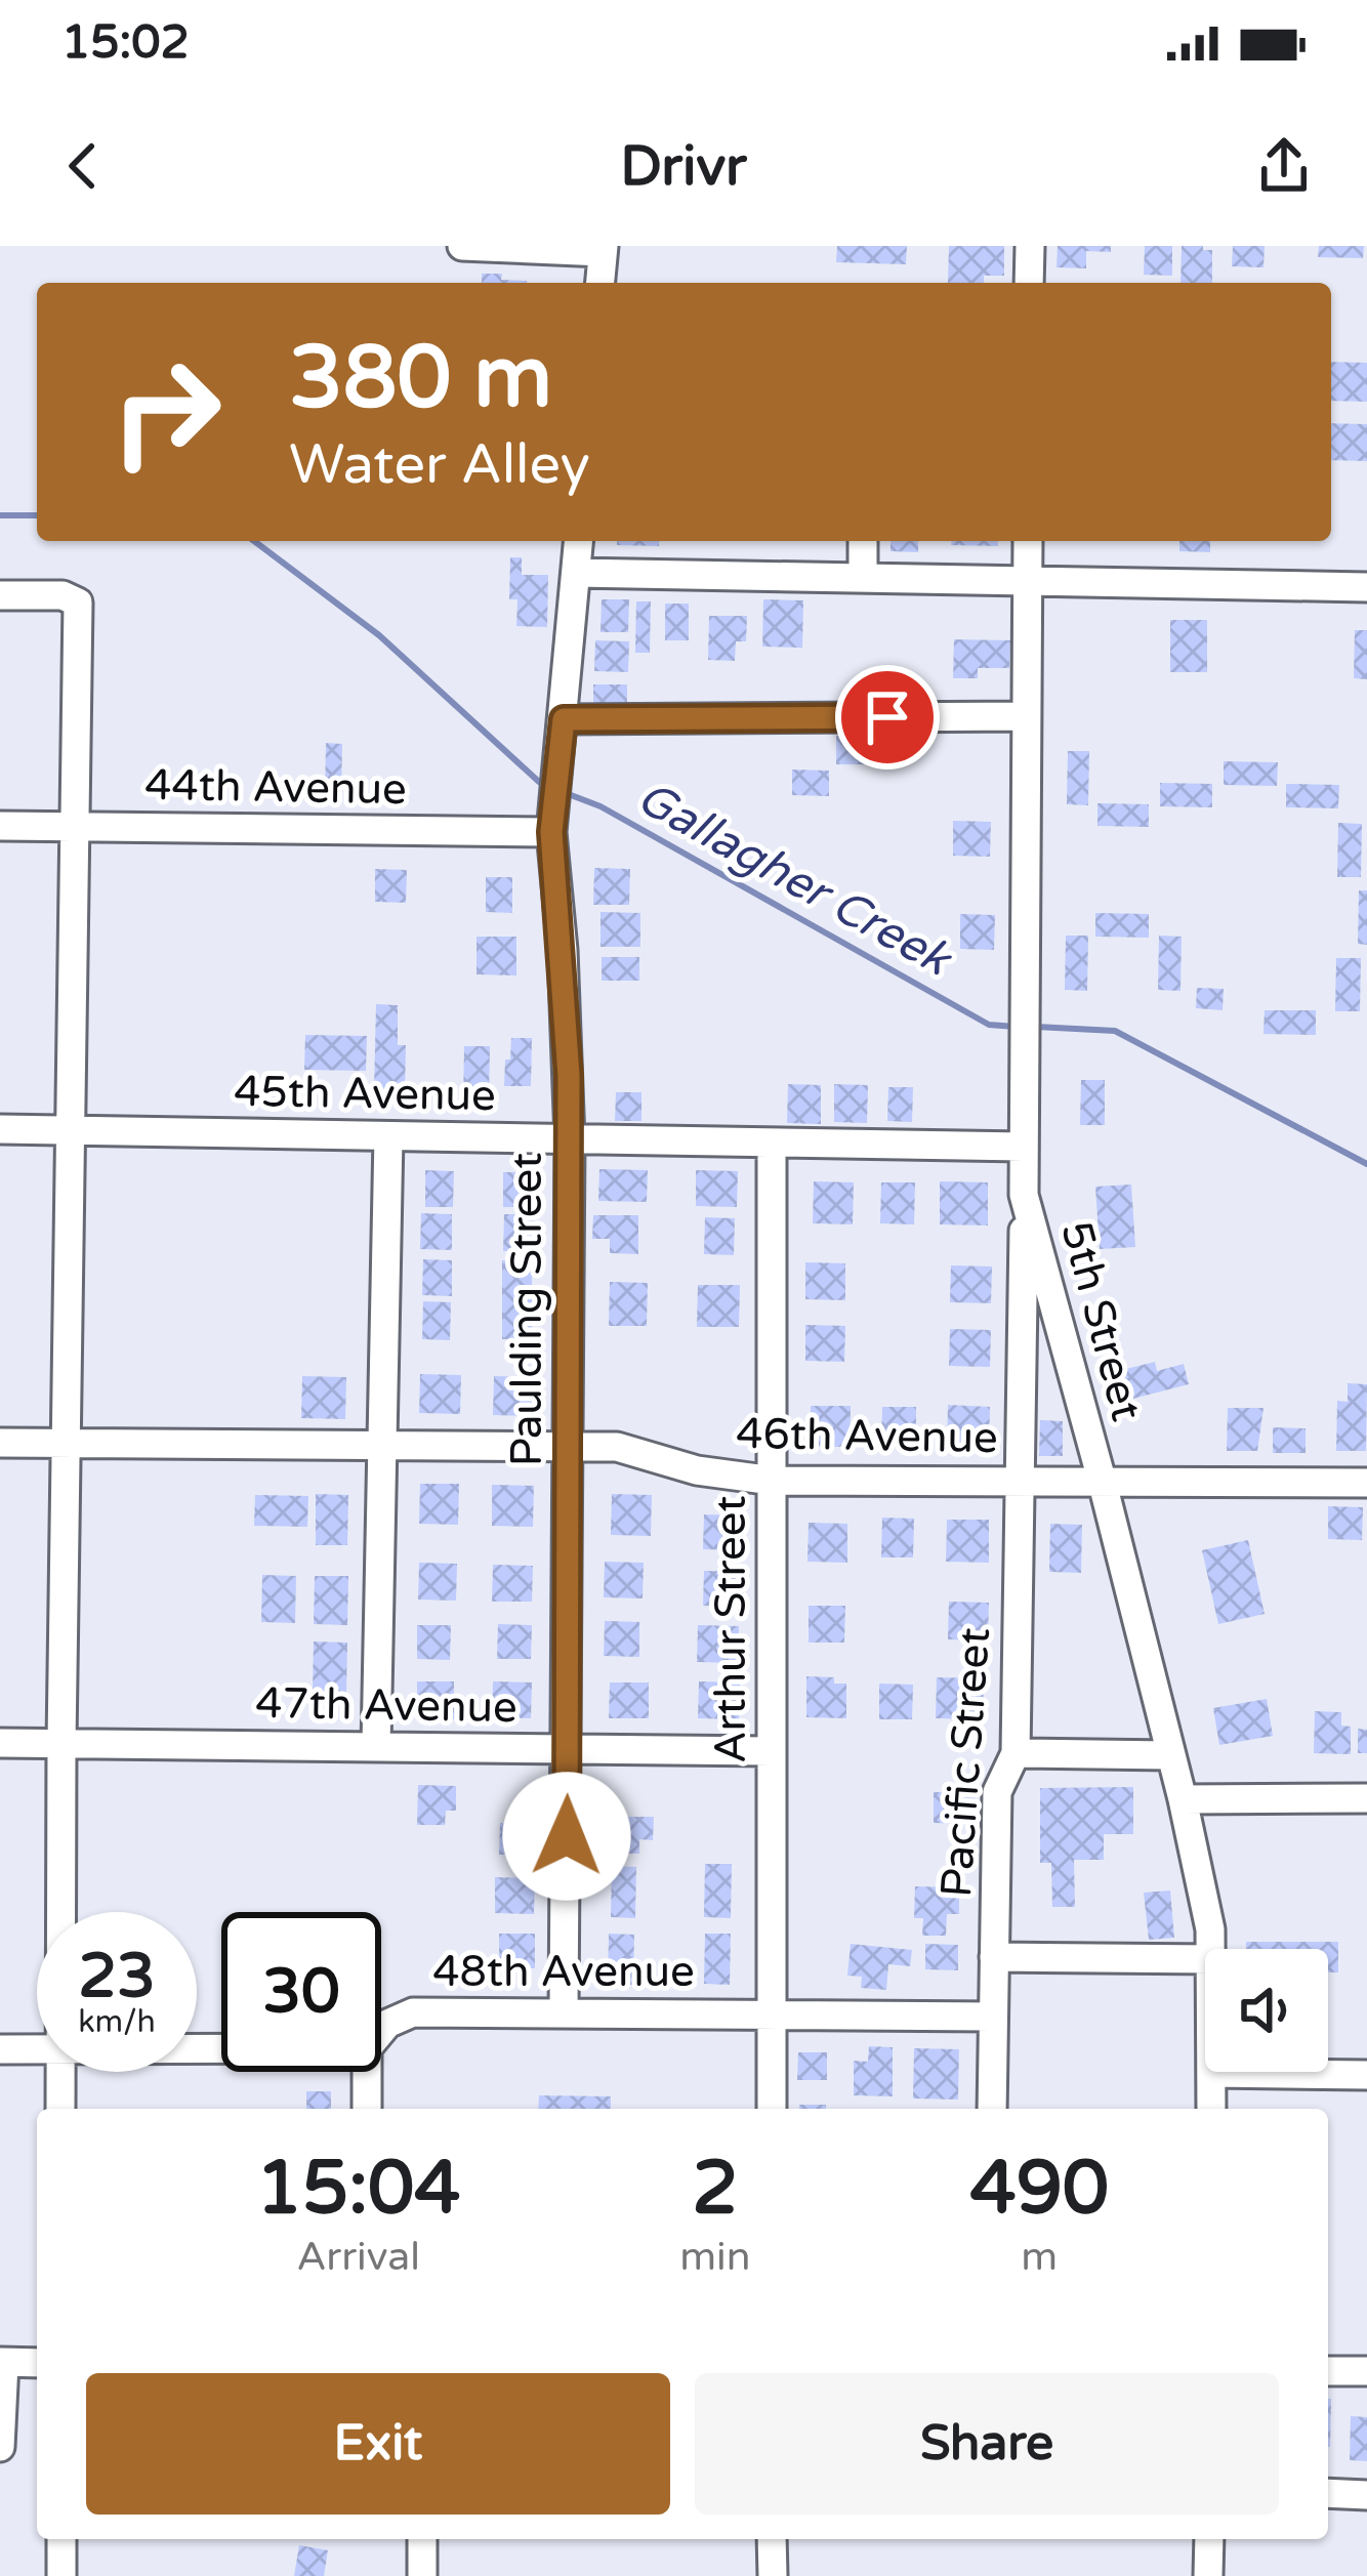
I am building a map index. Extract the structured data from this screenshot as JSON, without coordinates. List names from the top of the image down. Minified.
{"streets":{"street":["44th Avenue","45th Avenue","Paulding Street","5th Street","46th Avenue","Arthur Street","47th Avenue","Pacific Street","48th Avenue"]},"crossings":[["44th Avenue","Paulding Street"],["45th Avenue","Paulding Street"],["45th Avenue","5th Street"],["45th Avenue","Arthur Street"],["Paulding Street","46th Avenue"],["Paulding Street","47th Avenue"],["Paulding Street","48th Avenue"],["5th Street","46th Avenue"],["5th Street","Pacific Street"],["46th Avenue","Arthur Street"],["46th Avenue","Pacific Street"],["Arthur Street","47th Avenue"],["Arthur Street","48th Avenue"],["Pacific Street","48th Avenue"]],"water":["Gallagher Creek"],"page":{"status":"15:02","header":"Drivr","turn":["380 m","Water Alley"],"speed":"23 km/h","limit":"30","eta":["15:04","Arrival","2","min","490","m"],"buttons":["Exit","Share"]}}
